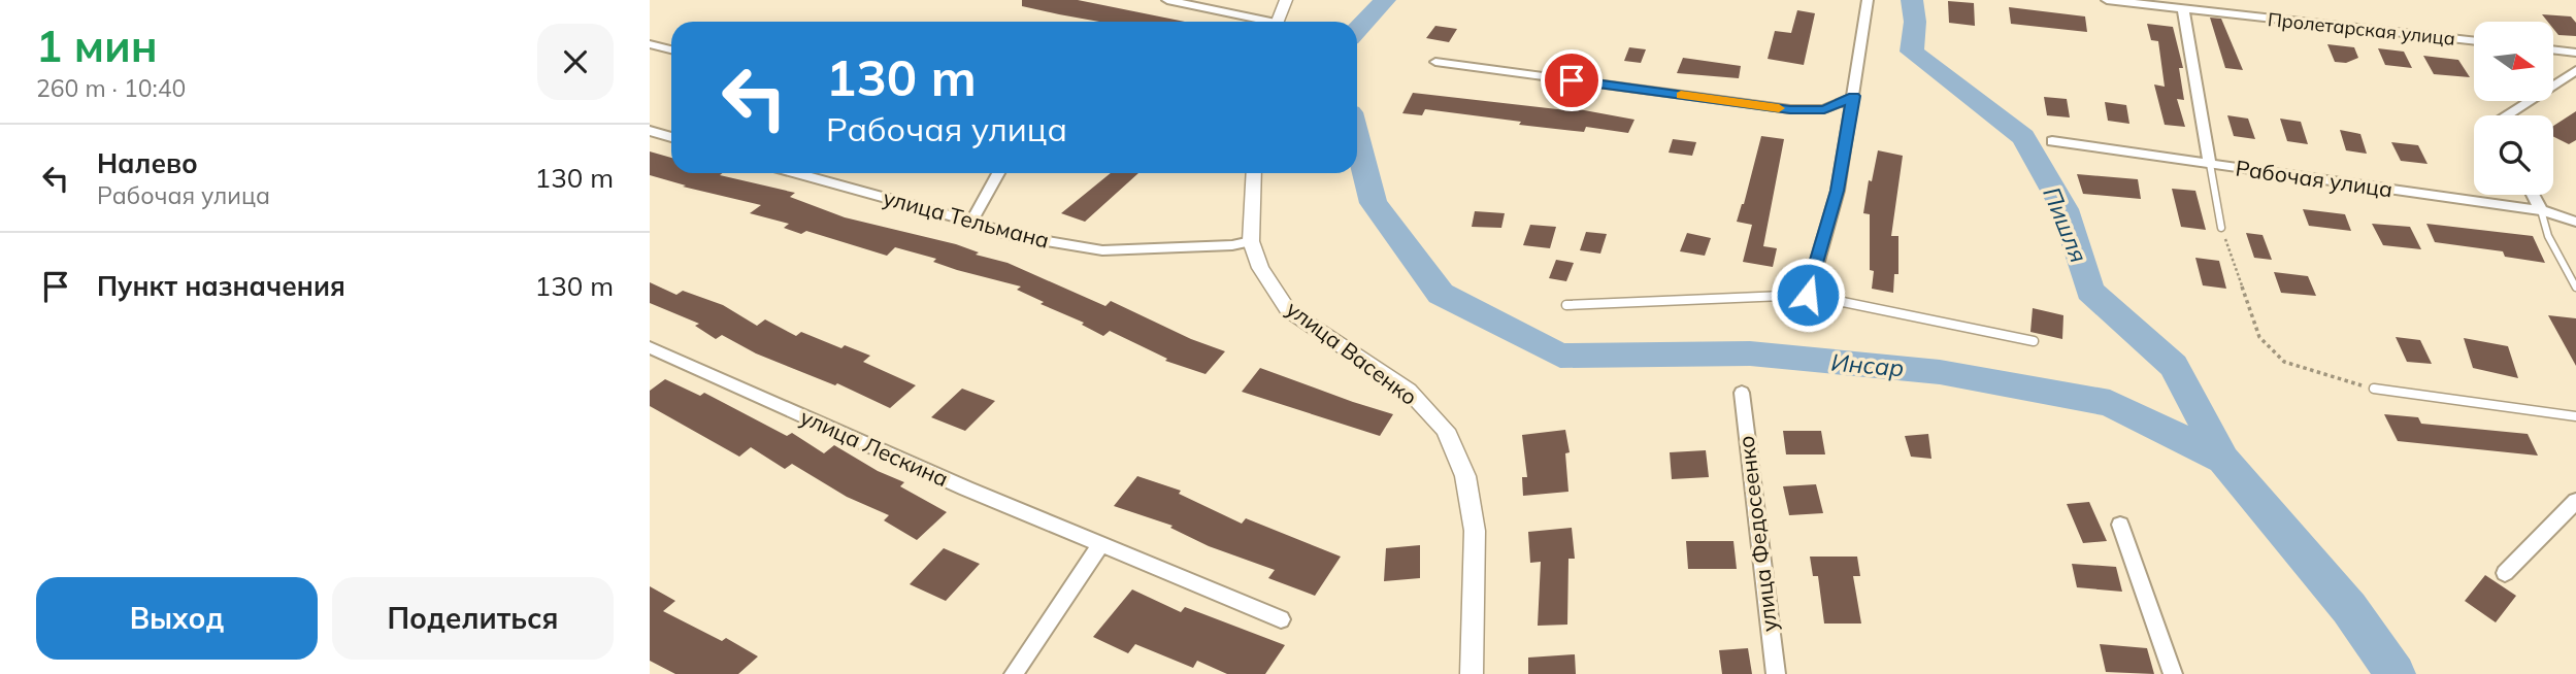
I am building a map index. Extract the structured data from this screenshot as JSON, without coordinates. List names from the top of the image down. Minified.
{"streets":{"street":["Пролетарская улица","Рабочая улица","улица Тельмана","улица Васенко","улица Лескина","улица Федосеенко"]},"crossings":[["улица Тельмана","улица Васенко"]],"water":["Пишля","Инсар"],"north":"right","page":{"heading":["1 мин","260 m · 10:40"],"turn":["130 m","Рабочая улица"],"list":[{"name":"Налево","note":"Рабочая улица","value":"130 m"},{"name":"Пункт назначения","value":"130 m"}],"buttons":["Выход","Поделиться"]}}
